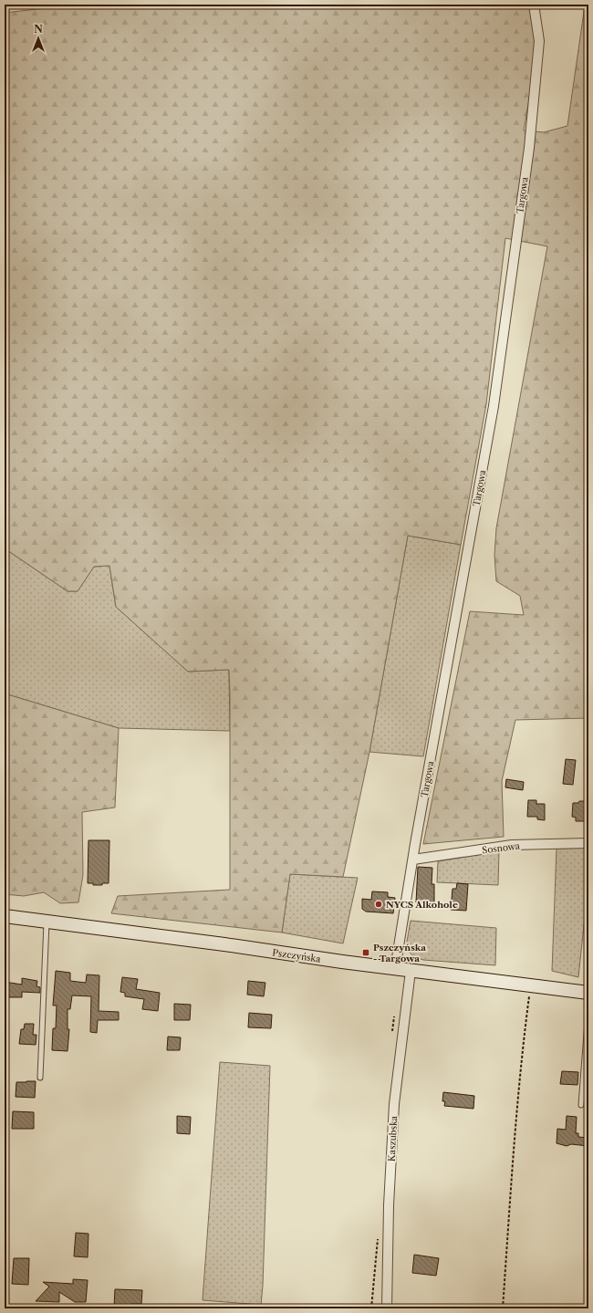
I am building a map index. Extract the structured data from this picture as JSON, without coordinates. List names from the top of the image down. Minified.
{"streets":{"main road":["Pszczyńska"],"street":["Targowa","Sosnowa","Kaszubska"]},"crossings":[["Targowa","Sosnowa"],["Targowa","Pszczyńska"],["Pszczyńska","Kaszubska"]],"places":{"other":["NYCS Alkohole"],"transit":["Pszczyńska - Targowa"]},"north":"top"}
